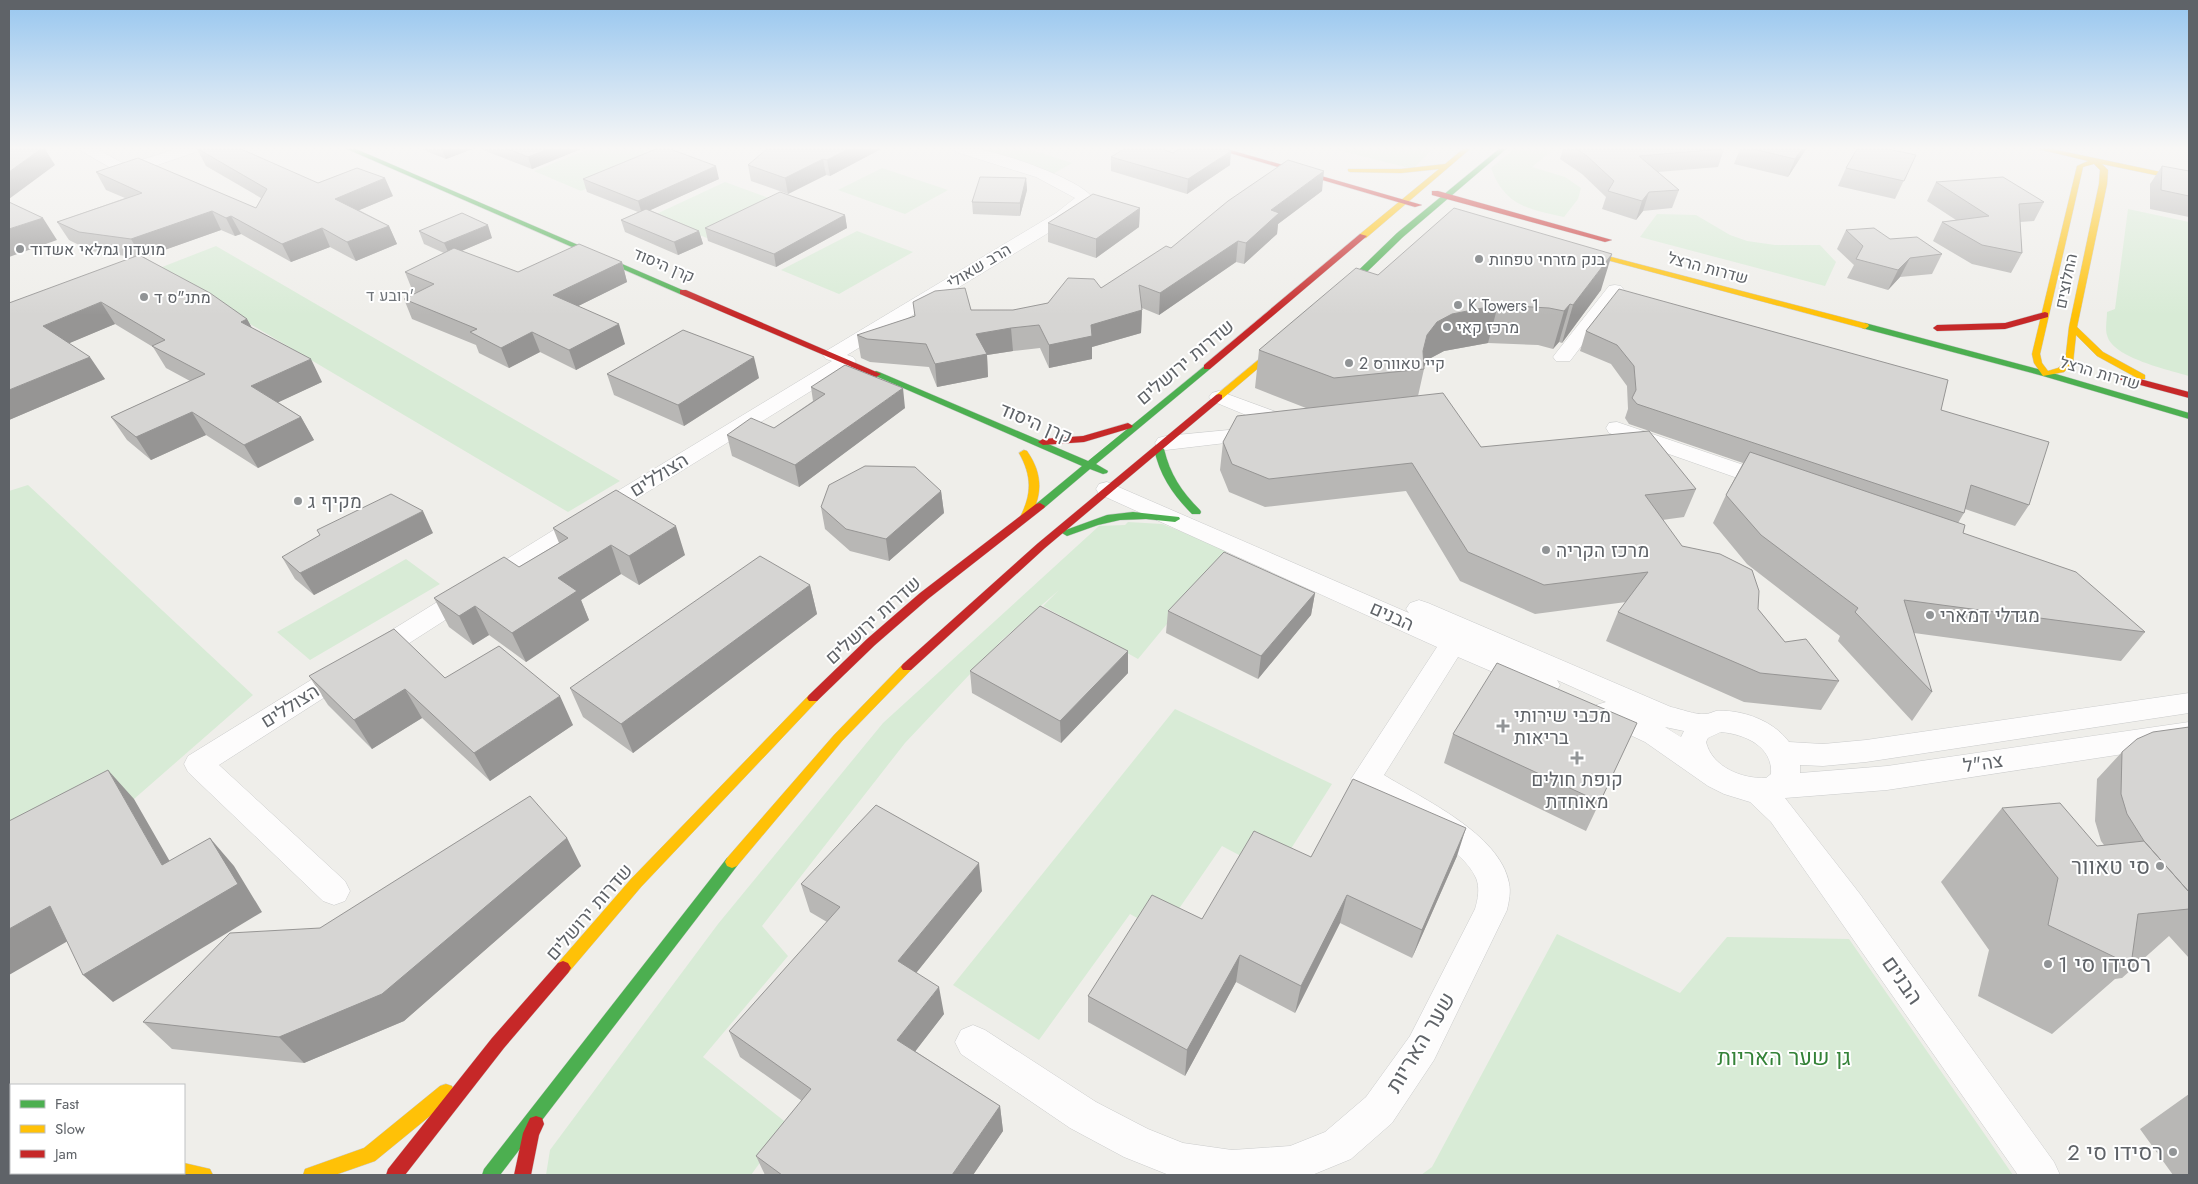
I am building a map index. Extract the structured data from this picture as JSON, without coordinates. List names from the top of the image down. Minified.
{"streets":{"main road":["קרן היסוד","שדרות הרצל","החלוצים","שדרות ירושלים","הבנים"],"street":["הרב שאולי","הצוללים","צה\"ל","שער האריות"]},"crossings":[["קרן היסוד","הרב שאולי"],["קרן היסוד","שדרות ירושלים"],["קרן היסוד","הצוללים"],["קרן היסוד","הבנים"],["הרב שאולי","הצוללים"],["שדרות הרצל","החלוצים"],["שדרות ירושלים","הבנים"],["הבנים","צה\"ל"],["הבנים","שער האריות"]],"districts":["רובע ד'"],"parks":["גן שער האריות"],"places":{"other":["מועדון גמלאי אשדוד","בנק מזרחי טפחות","מתנ\"ס ד","K Towers 1","מרכז קאי","קיי טאוורס 2","מקיף ג","מרכז הקריה","מגדלי דמארי","סי טאוור","רסידו סי 1","רסידו סי 2"],"health":["מכבי שירותי בריאות","קופת חולים מאוחדת"]},"legend":["Fast","Slow","Jam"]}
